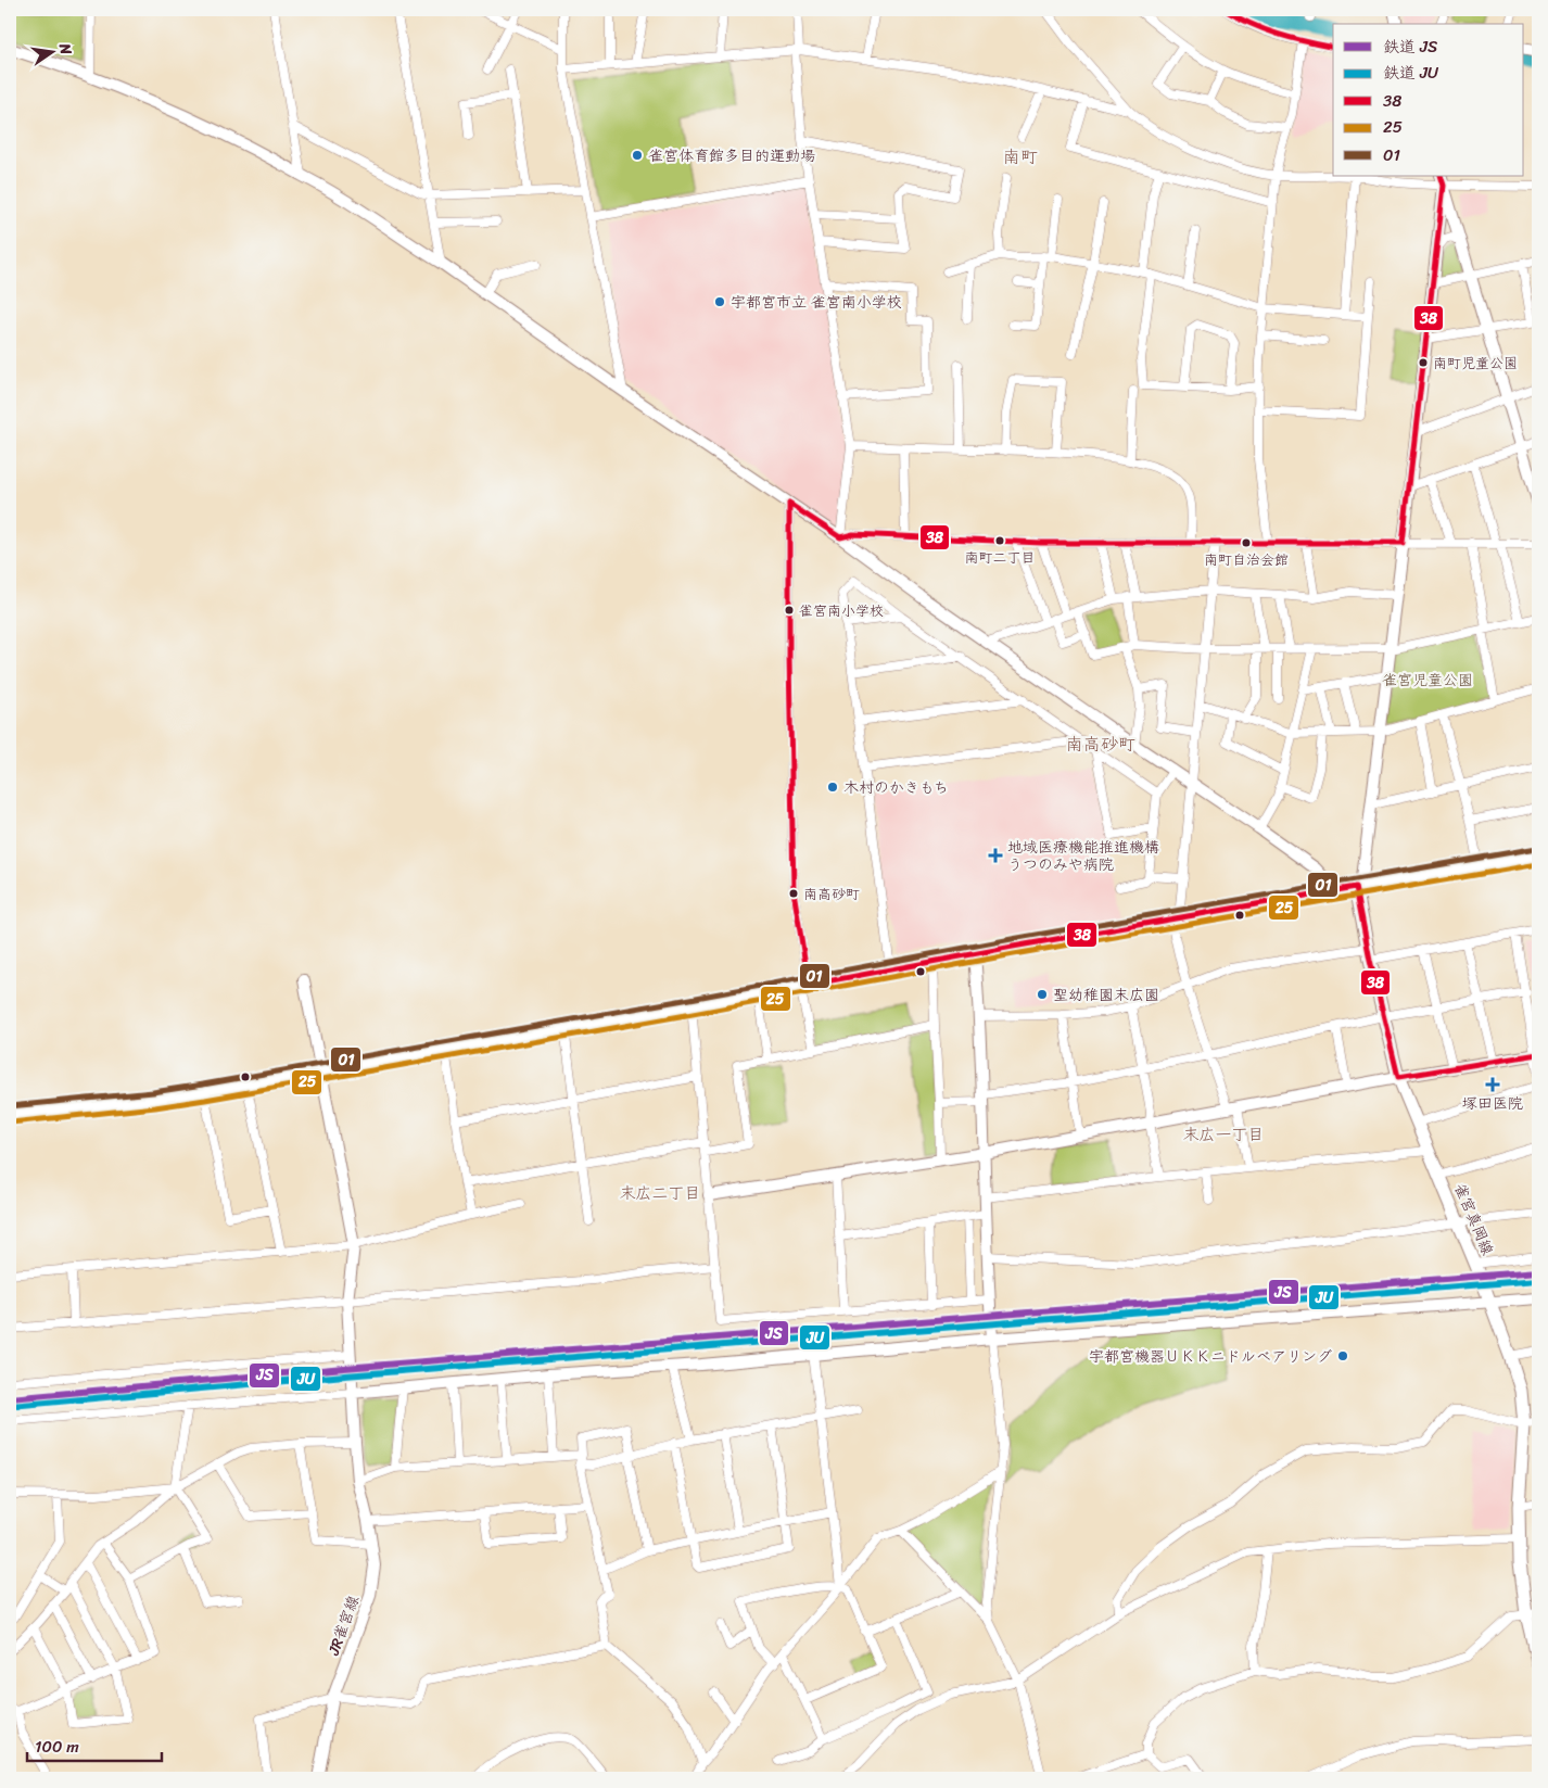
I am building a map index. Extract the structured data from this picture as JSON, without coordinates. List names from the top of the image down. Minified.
{"streets":{"main road":["雀宮真岡線"],"street":["JR雀宮線"]},"districts":["南町","南高砂町","末広一丁目","末広二丁目"],"parks":["雀宮児童公園"],"places":{"other":["雀宮体育館多目的運動場","宇都宮市立 雀宮南小学校","南町児童公園","南町二丁目","南町自治会館","雀宮南小学校","木村のかきもち","南高砂町","聖幼稚園末広園","宇都宮機器ＵＫＫニドルベアリング"],"health":["地域医療機能推進機構 うつのみや病院","塚田医院"]},"lines":["transit line 38","transit line 01","transit line 25","rail line JS","rail line JU"],"legend":["鉄道 JS","鉄道 JU","38","25","01"],"scale_bar":"100 m","north":"right"}
